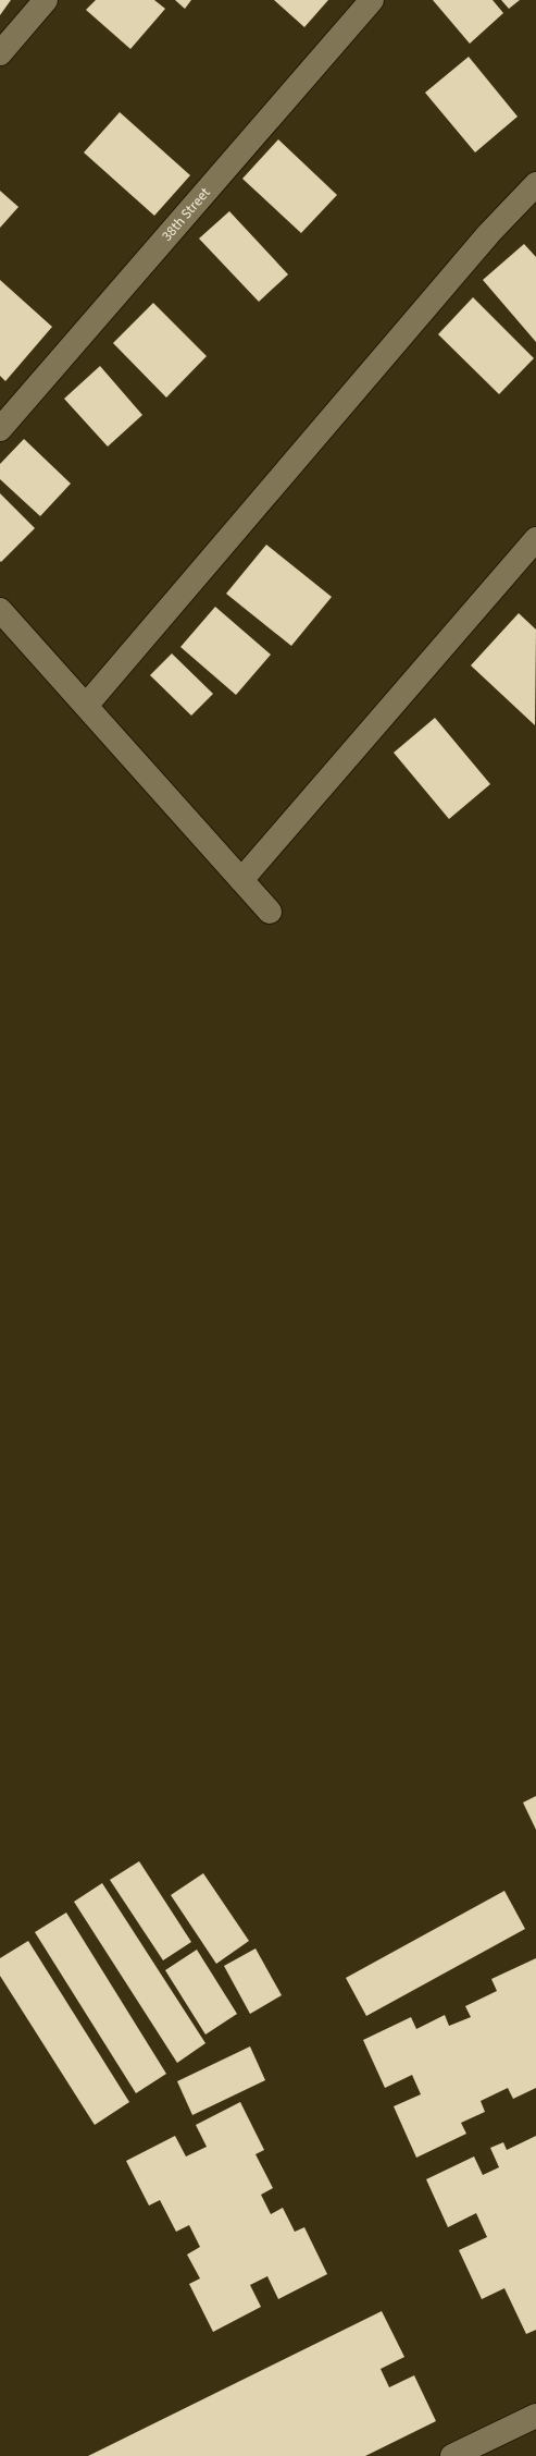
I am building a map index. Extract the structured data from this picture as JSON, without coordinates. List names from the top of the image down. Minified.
{"streets":{"street":["38th Street"]}}
